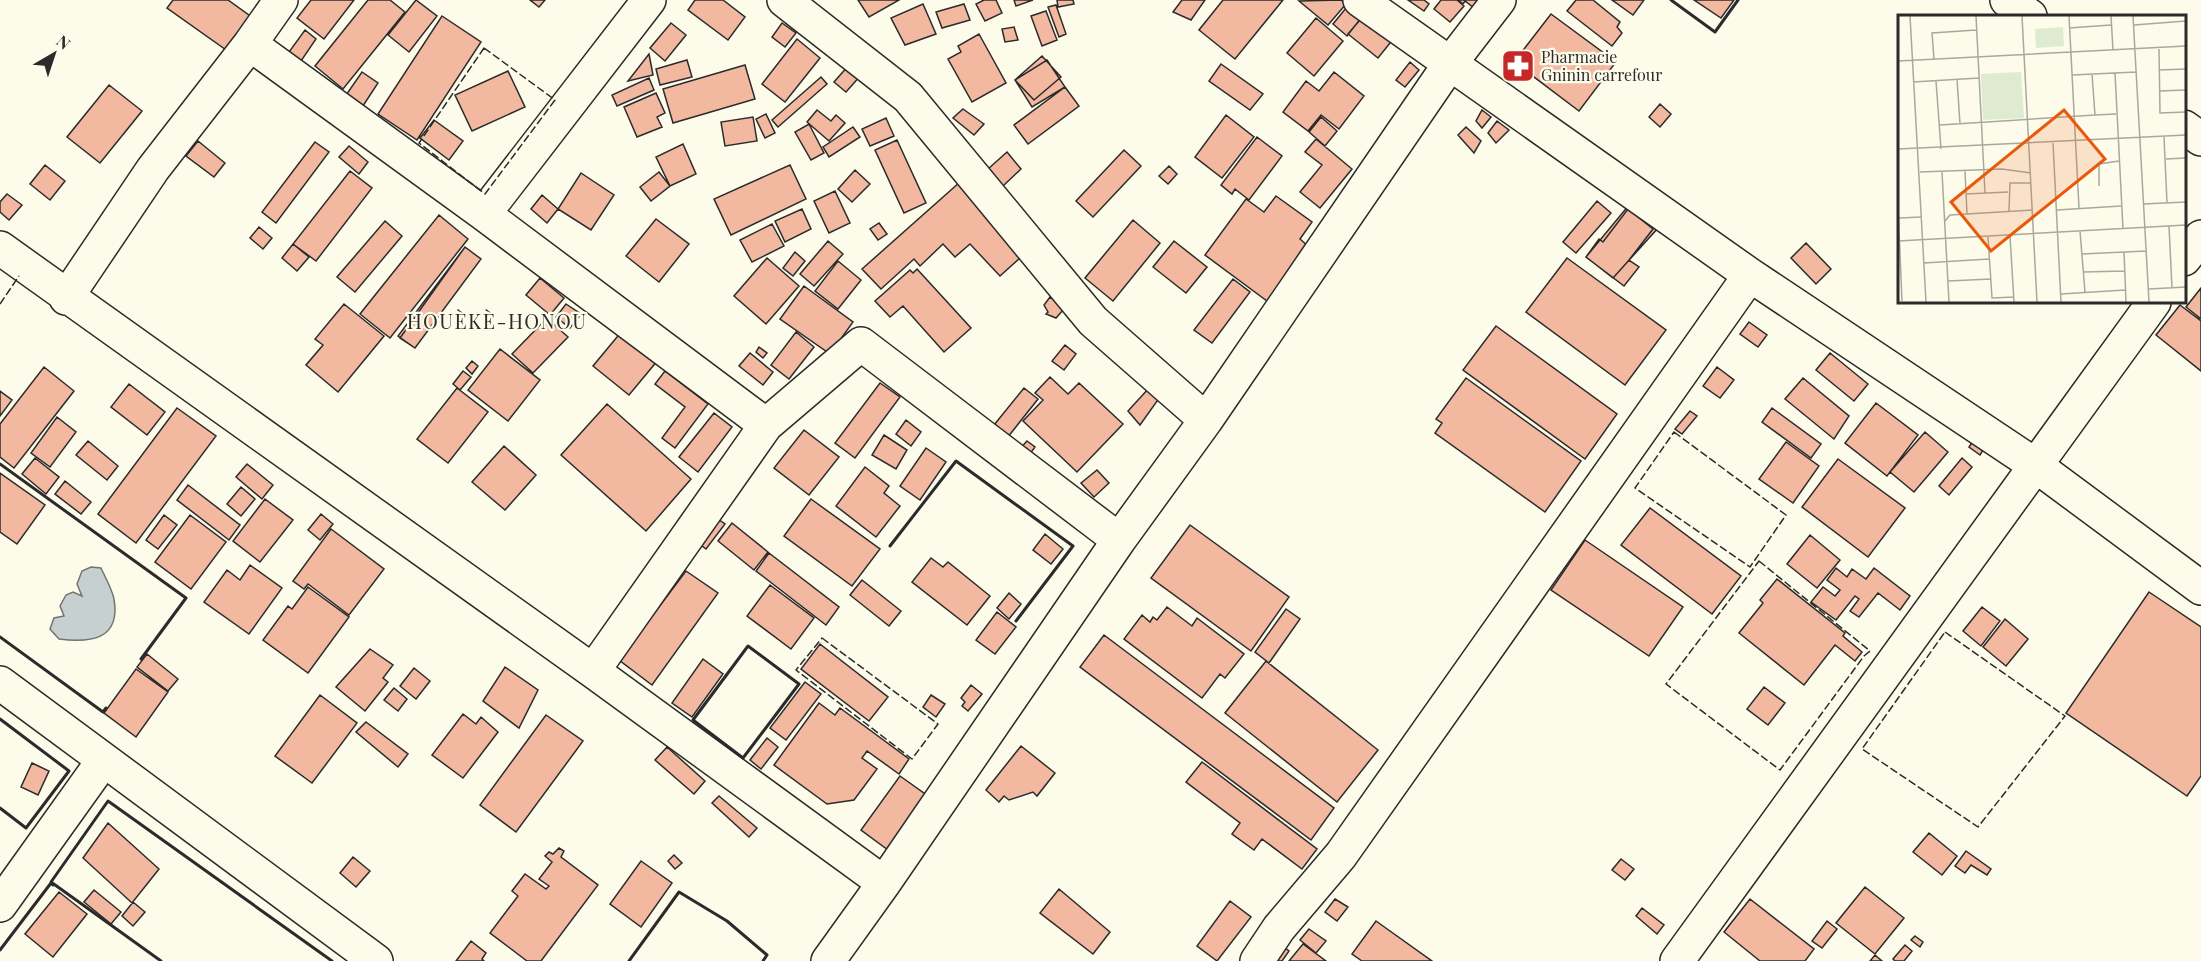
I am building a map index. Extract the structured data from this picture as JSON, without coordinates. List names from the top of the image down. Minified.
{"districts":["HOUÈKÈ-HONOU"],"places":{"pharmacy":["Pharmacie Gninin carrefour"]},"north":"top right"}
